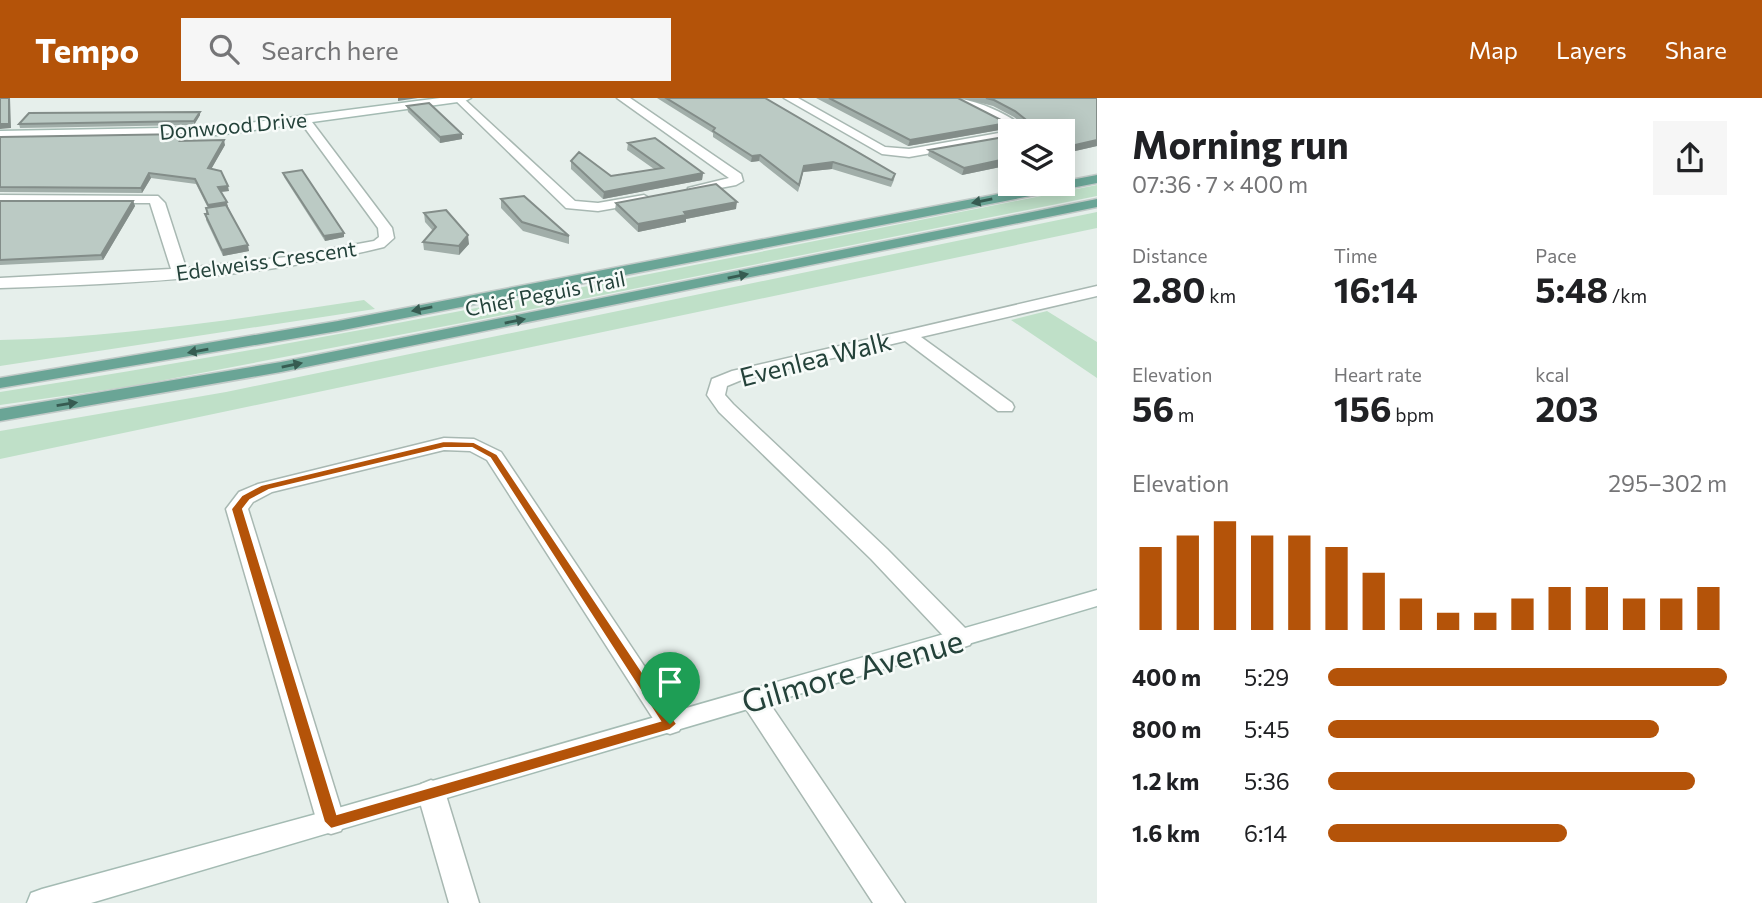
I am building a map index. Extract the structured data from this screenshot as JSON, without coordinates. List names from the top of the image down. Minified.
{"streets":{"main road":["Chief Peguis Trail"],"street":["Donwood Drive","Edelweiss Crescent","Evenlea Walk","Gilmore Avenue"]},"crossings":[["Donwood Drive","Edelweiss Crescent"],["Evenlea Walk","Gilmore Avenue"]],"page":{"header":"Tempo","search":"Search here","nav":["Map","Layers","Share"],"heading":["Morning run","07:36 · 7 × 400 m"],"stats":[["Distance","2.80 km"],["Time","16:14"],["Pace","5:48 /km"],["Elevation","56 m"],["Heart rate","156 bpm"],["kcal","203"]],"chart":["Elevation","295–302 m"],"list":[{"name":"400 m","note":"5:29"},{"name":"800 m","note":"5:45"},{"name":"1.2 km","note":"5:36"},{"name":"1.6 km","note":"6:14"}]}}
